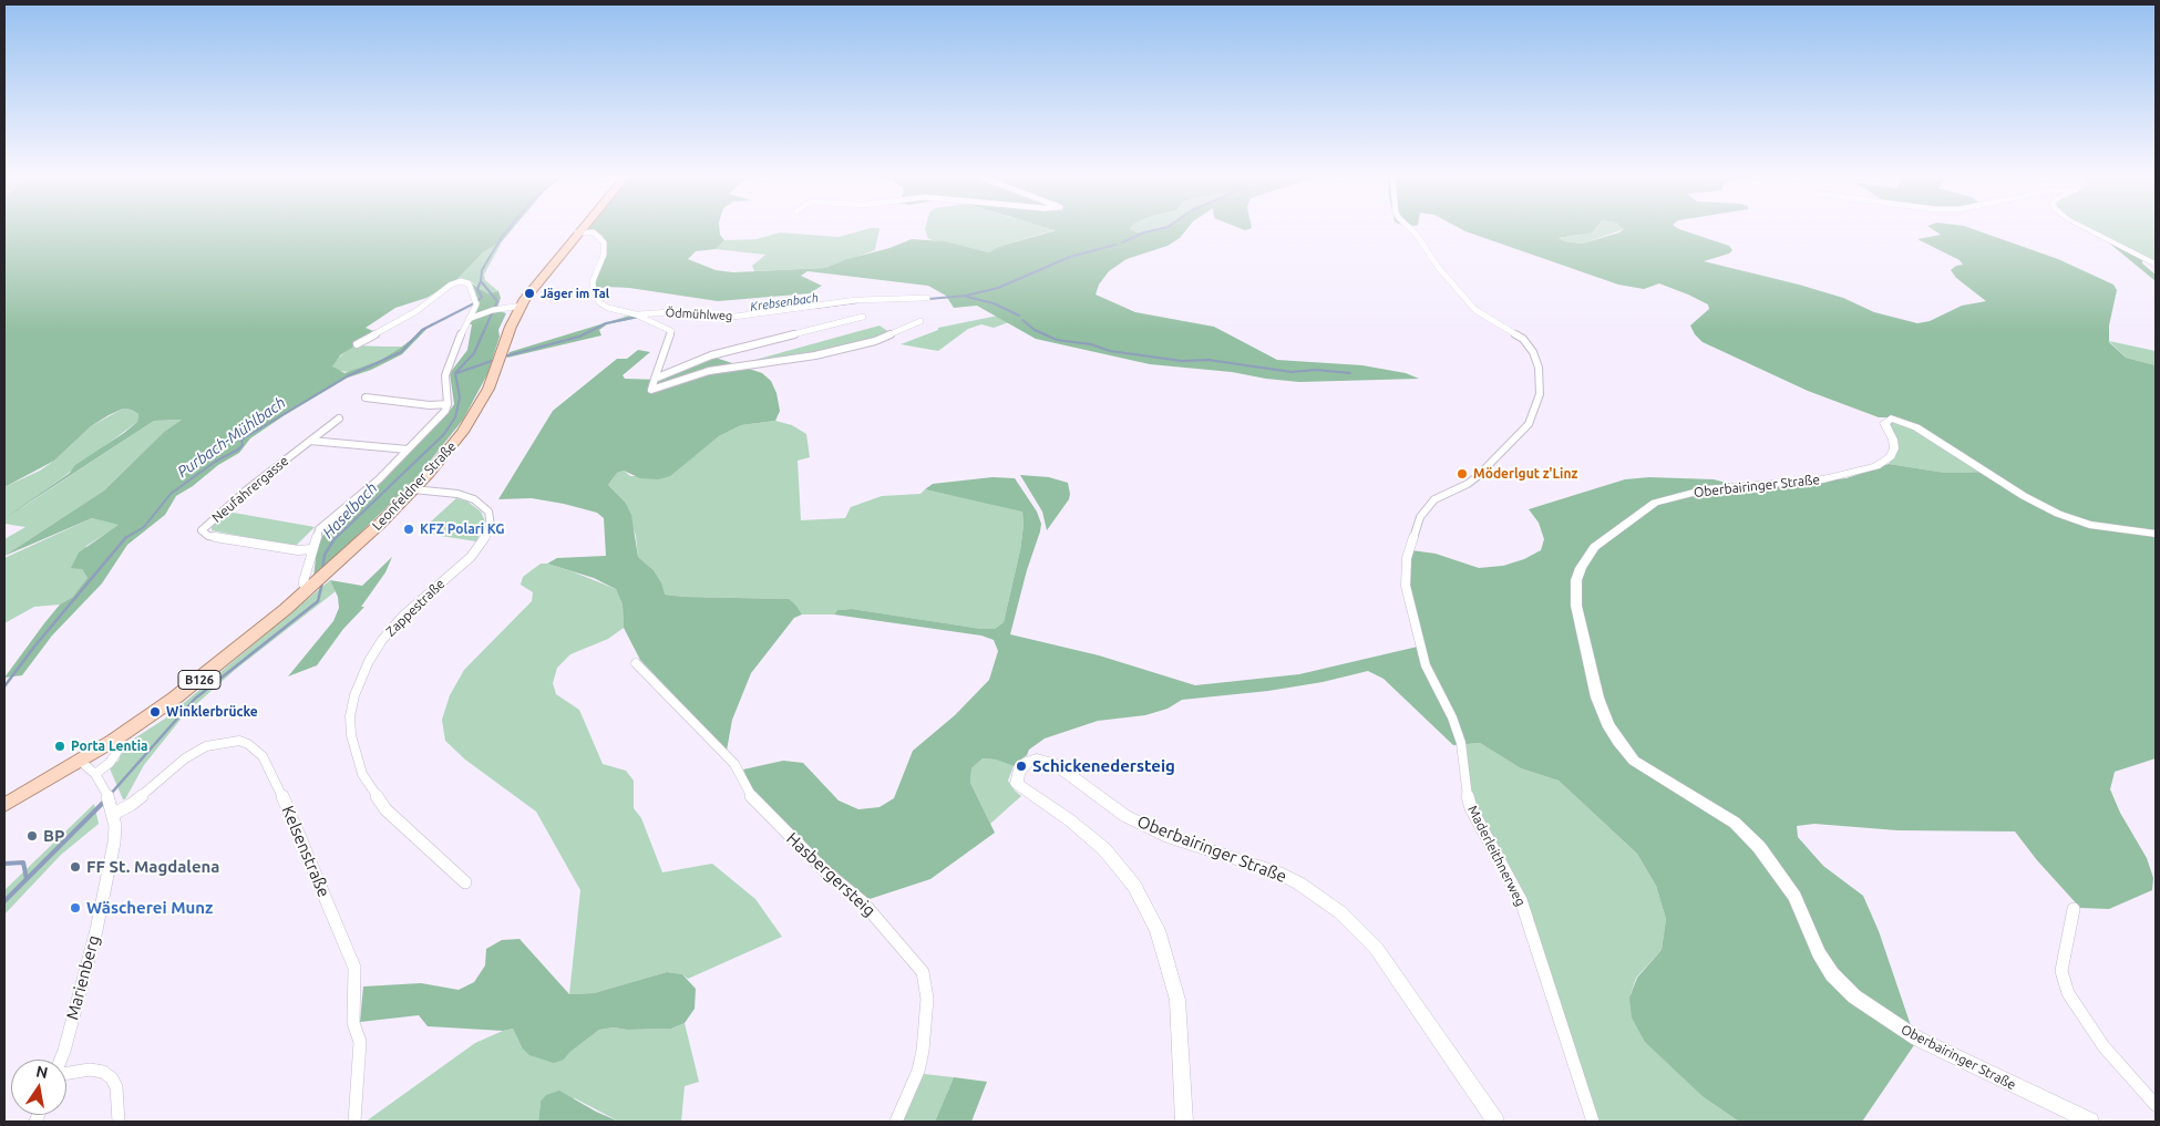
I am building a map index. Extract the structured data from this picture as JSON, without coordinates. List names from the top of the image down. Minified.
{"streets":{"main road":["Leonfeldner Straße","B126"],"street":["Ödmühlweg","Oberbairinger Straße","Neufahrergasse","Zappestraße","Kelsenstraße","Maderleithnerweg","Hasbergersteig","Marienberg"]},"crossings":[["Ödmühlweg","Leonfeldner Straße"],["Leonfeldner Straße","Neufahrergasse"],["Leonfeldner Straße","Zappestraße"],["Leonfeldner Straße","Marienberg"],["Kelsenstraße","Marienberg"]],"water":["Krebsenbach","Purbach-Mühlbach","Haselbach"],"places":["Jäger im Tal","Möderlgut z'Linz","KFZ Polari KG","Winklerbrücke","Porta Lentia","Schickenedersteig","BP","FF St. Magdalena","Wäscherei Munz"],"north":"top"}
